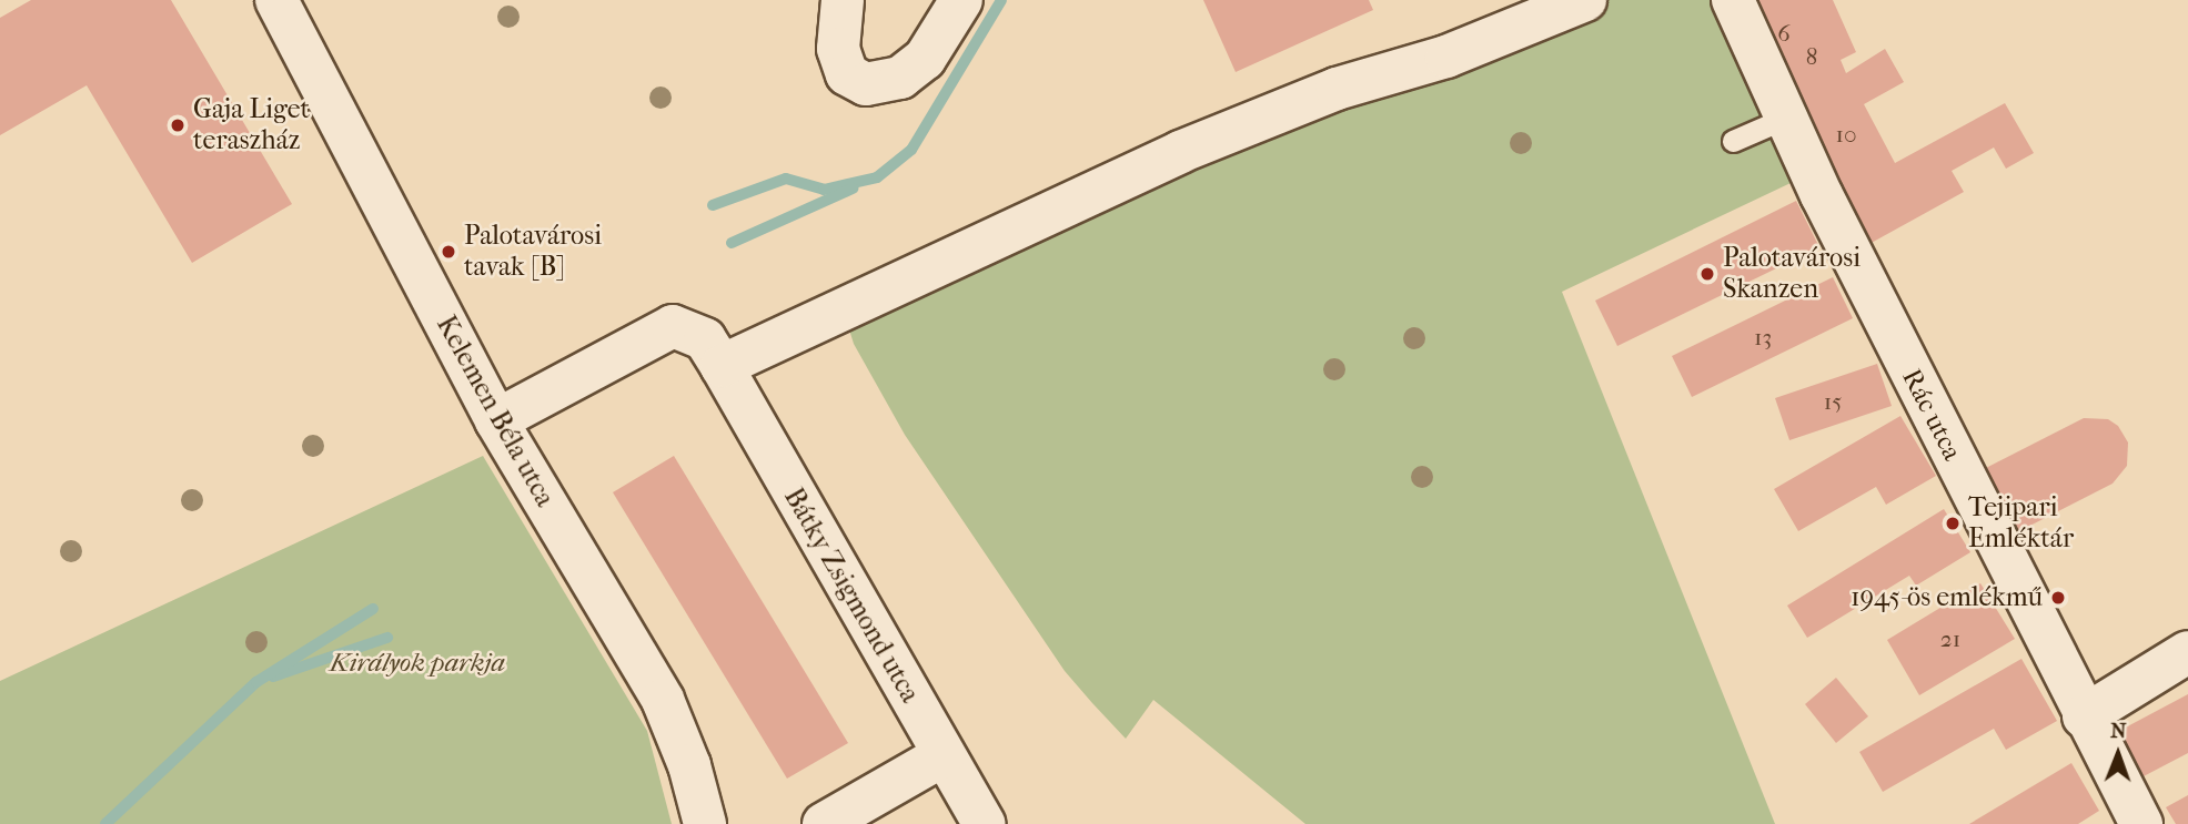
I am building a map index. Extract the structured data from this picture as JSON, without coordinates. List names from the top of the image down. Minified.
{"streets":{"street":["Kelemen Béla utca","Rác utca","Bátky Zsigmond utca"]},"crossings":[["Kelemen Béla utca","Bátky Zsigmond utca"]],"parks":["Királyok parkja"],"places":["Gaja Liget teraszház","Palotavárosi tavak [B]","Palotavárosi Skanzen","Tejipari Emléktár","1945-ös emlékmű"],"house_numbers":["6","8","10","13","15","21"],"north":"top"}
